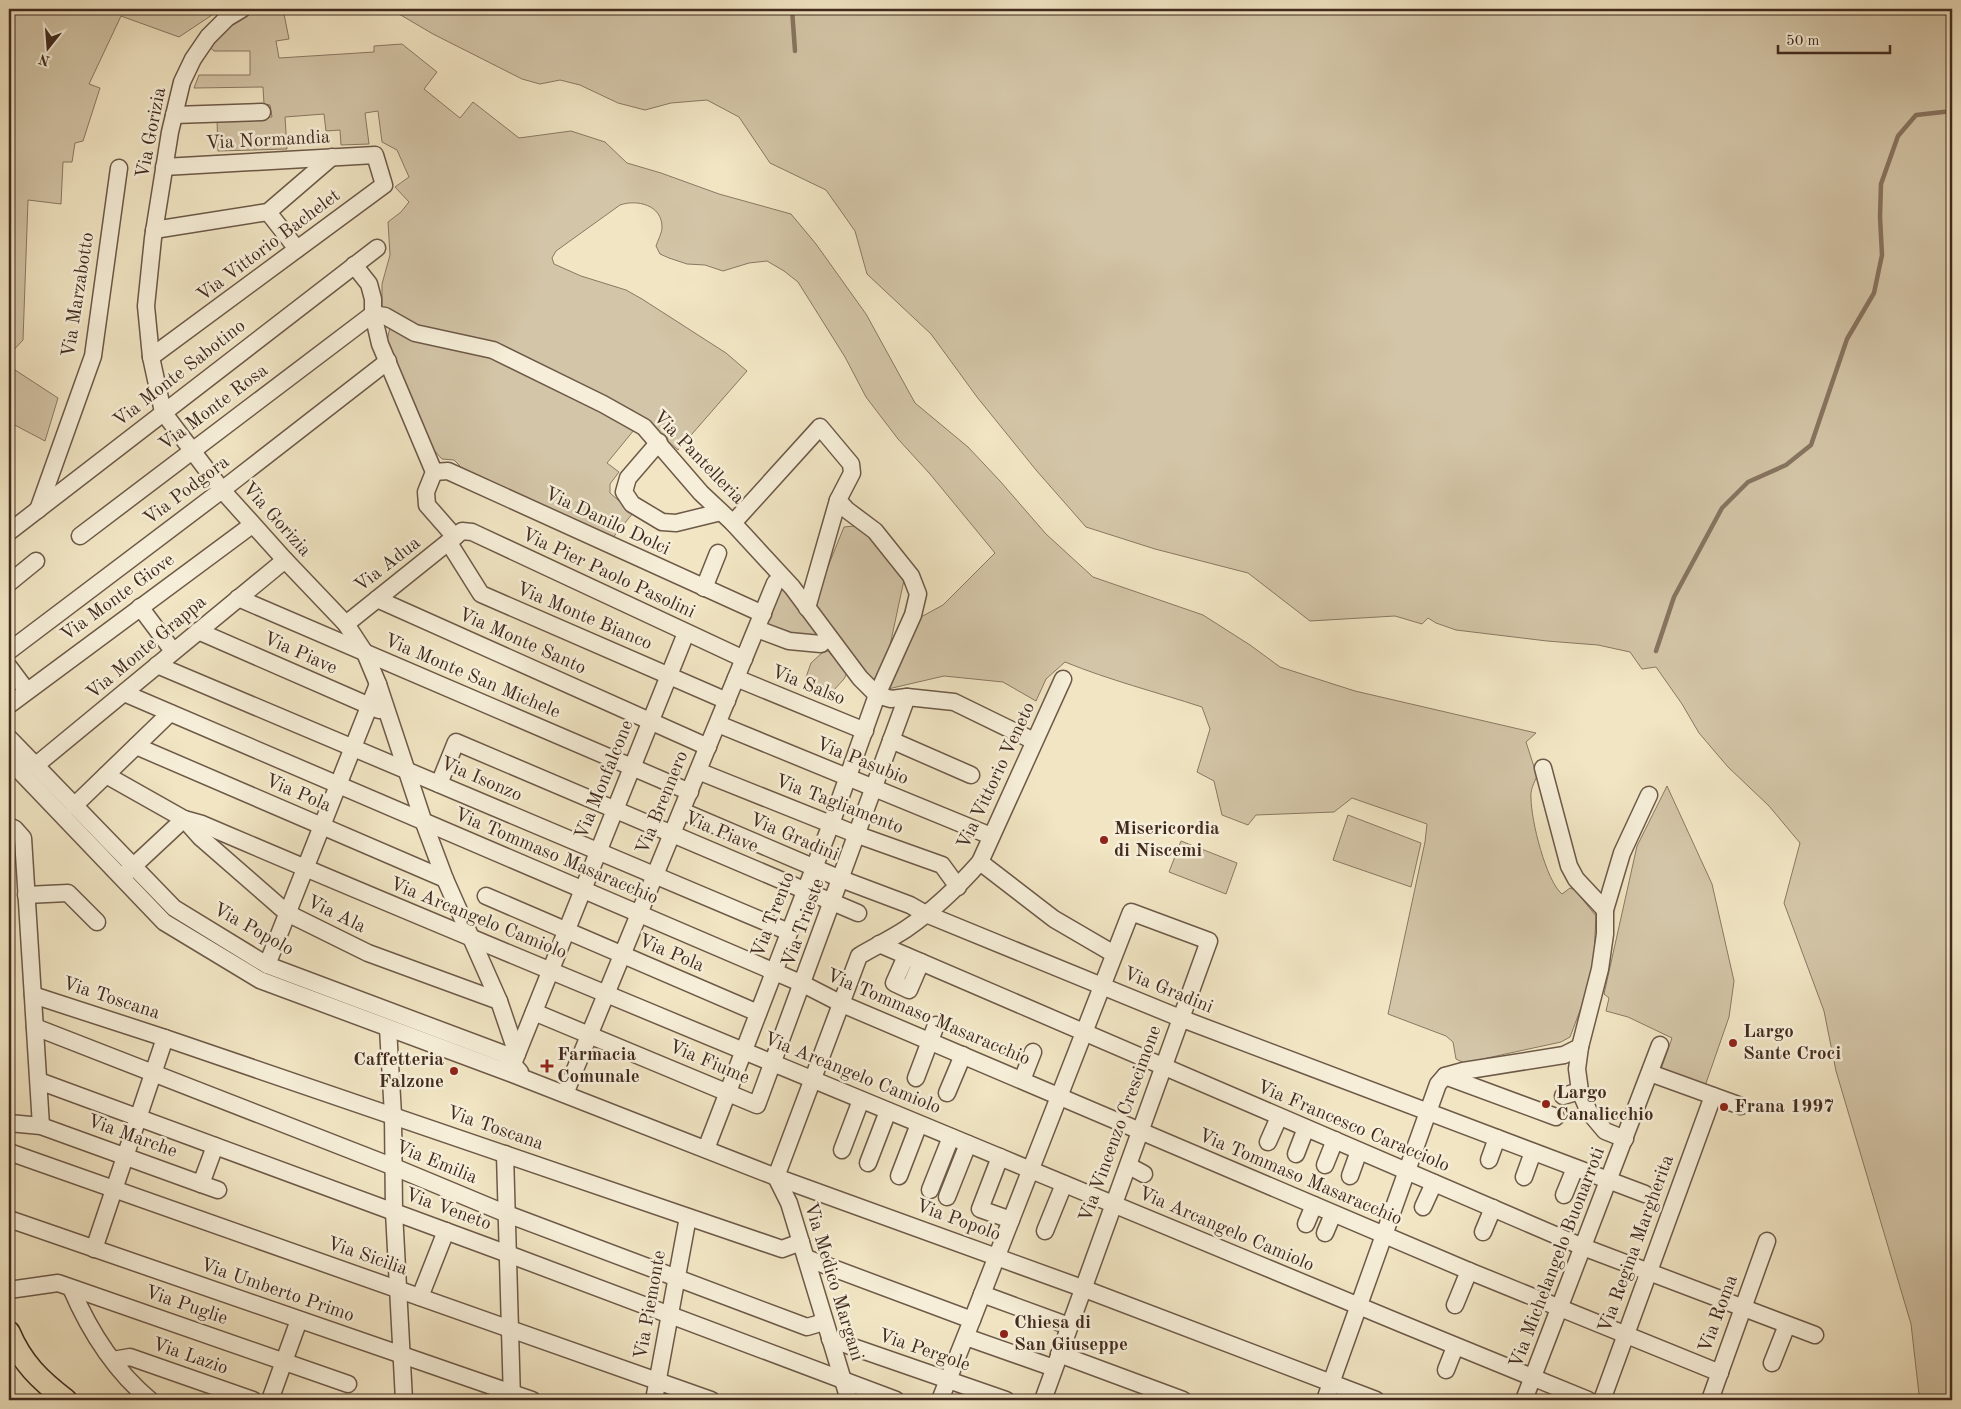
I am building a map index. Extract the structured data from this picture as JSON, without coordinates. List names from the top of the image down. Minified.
{"streets":{"street":["Via Gorizia","Via Normandia","Via Vittorio Bachelet","Via Marzabotto","Via Monte Sabotino","Via Monte Rosa","Via Pantelleria","Via Podgora","Via Danilo Dolci","Via Adua","Via Pier Paolo Pasolini","Via Monte Giove","Via Monte Bianco","Via Monte Santo","Via Monte Grappa","Via Piave","Via Monte San Michele","Via Salso","Via Pasubio","Via Vittorio Veneto","Via Isonzo","Via Monfalcone","Via Pola","Via Brennero","Via Tagliamento","Via Gradini","Via Tommaso Masaracchio","Via Ala","Via Trento","Via Arcangelo Camiolo","Via Trieste","Via Popolo","Via Toscana","Via Fiume","Via Vincenzo Crescimone","Via Francesco Caracciolo","Via Marche","Via Emilia","Via Veneto","Via Regina Margherita","Via Sicilia","Via Michelangelo Buonarroti","Via Medico Margani","Via Umberto Primo","Via Piemonte","Via Puglie","Via Roma","Via Pergole","Via Lazio"]},"crossings":[["Via Gorizia","Via Normandia"],["Via Gorizia","Via Vittorio Bachelet"],["Via Gorizia","Via Monte Sabotino"],["Via Gorizia","Via Monte Rosa"],["Via Gorizia","Via Podgora"],["Via Gorizia","Via Adua"],["Via Gorizia","Via Monte Giove"],["Via Gorizia","Via Monte Grappa"],["Via Gorizia","Via Piave"],["Via Gorizia","Via Monte San Michele"],["Via Gorizia","Via Isonzo"],["Via Gorizia","Via Monfalcone"],["Via Gorizia","Via Pola"],["Via Gorizia","Via Tommaso Masaracchio"],["Via Gorizia","Via Ala"],["Via Gorizia","Via Arcangelo Camiolo"],["Via Gorizia","Via Popolo"],["Via Normandia","Via Vittorio Bachelet"],["Via Marzabotto","Via Monte Sabotino"],["Via Monte Rosa","Via Pantelleria"],["Via Pantelleria","Via Danilo Dolci"],["Via Pantelleria","Via Trento"],["Via Danilo Dolci","Via Monte Bianco"],["Via Danilo Dolci","Via Brennero"],["Via Adua","Via Pier Paolo Pasolini"],["Via Adua","Via Monte Bianco"],["Via Adua","Via Monte Santo"],["Via Pier Paolo Pasolini","Via Monte Bianco"],["Via Pier Paolo Pasolini","Via Monfalcone"],["Via Pier Paolo Pasolini","Via Brennero"],["Via Monte Bianco","Via Monfalcone"],["Via Monte Bianco","Via Brennero"],["Via Monte Santo","Via Monfalcone"],["Via Monte Santo","Via Brennero"],["Via Monte Grappa","Via Piave"],["Via Monte Grappa","Via Monte San Michele"],["Via Monte Grappa","Via Isonzo"],["Via Monte Grappa","Via Tommaso Masaracchio"],["Via Monte Grappa","Via Popolo"],["Via Piave","Via Isonzo"],["Via Piave","Via Monfalcone"],["Via Piave","Via Brennero"],["Via Piave","Via Trento"],["Via Piave","Via Trieste"],["Via Monte San Michele","Via Monfalcone"],["Via Monte San Michele","Via Brennero"],["Via Salso","Via Brennero"],["Via Salso","Via Trento"],["Via Pasubio","Via Vittorio Veneto"],["Via Pasubio","Via Brennero"],["Via Pasubio","Via Trento"],["Via Pasubio","Via Trieste"],["Via Vittorio Veneto","Via Tagliamento"],["Via Vittorio Veneto","Via Gradini"],["Via Vittorio Veneto","Via Tommaso Masaracchio"],["Via Vittorio Veneto","Via Arcangelo Camiolo"],["Via Vittorio Veneto","Via Popolo"],["Via Vittorio Veneto","Via Francesco Caracciolo"],["Via Vittorio Veneto","Via Medico Margani"],["Via Isonzo","Via Monfalcone"],["Via Isonzo","Via Brennero"],["Via Isonzo","Via Trento"],["Via Monfalcone","Via Pola"],["Via Monfalcone","Via Tommaso Masaracchio"],["Via Monfalcone","Via Arcangelo Camiolo"],["Via Monfalcone","Via Popolo"],["Via Monfalcone","Via Fiume"],["Via Pola","Via Brennero"],["Via Pola","Via Trento"],["Via Brennero","Via Tagliamento"],["Via Brennero","Via Gradini"],["Via Brennero","Via Tommaso Masaracchio"],["Via Brennero","Via Arcangelo Camiolo"],["Via Brennero","Via Popolo"],["Via Brennero","Via Fiume"],["Via Tagliamento","Via Trento"],["Via Tagliamento","Via Trieste"],["Via Gradini","Via Trento"],["Via Gradini","Via Trieste"],["Via Gradini","Via Vincenzo Crescimone"],["Via Gradini","Via Michelangelo Buonarroti"],["Via Tommaso Masaracchio","Via Trento"],["Via Tommaso Masaracchio","Via Trieste"],["Via Tommaso Masaracchio","Via Vincenzo Crescimone"],["Via Tommaso Masaracchio","Via Regina Margherita"],["Via Tommaso Masaracchio","Via Michelangelo Buonarroti"],["Via Tommaso Masaracchio","Via Roma"],["Via Ala","Via Arcangelo Camiolo"],["Via Trento","Via Arcangelo Camiolo"],["Via Trento","Via Popolo"],["Via Trento","Via Fiume"],["Via Arcangelo Camiolo","Via Trieste"],["Via Arcangelo Camiolo","Via Vincenzo Crescimone"],["Via Arcangelo Camiolo","Via Michelangelo Buonarroti"],["Via Trieste","Via Fiume"],["Via Popolo","Via Vincenzo Crescimone"],["Via Popolo","Via Medico Margani"],["Via Toscana","Via Medico Margani"],["Via Toscana","Via Piemonte"],["Via Vincenzo Crescimone","Via Francesco Caracciolo"],["Via Francesco Caracciolo","Via Regina Margherita"],["Via Francesco Caracciolo","Via Michelangelo Buonarroti"],["Via Francesco Caracciolo","Via Roma"],["Via Emilia","Via Medico Margani"],["Via Emilia","Via Piemonte"],["Via Veneto","Via Medico Margani"],["Via Veneto","Via Piemonte"],["Via Sicilia","Via Piemonte"],["Via Medico Margani","Via Pergole"]],"places":{"other":["Misericordia di Niscemi","Largo Sante Croci","Caffetteria Falzone","Largo Canalicchio","Frana 1997","Chiesa di San Giuseppe"],"health":["Farmacia Comunale"]},"scale_bar":"50 m","north":"bottom"}
